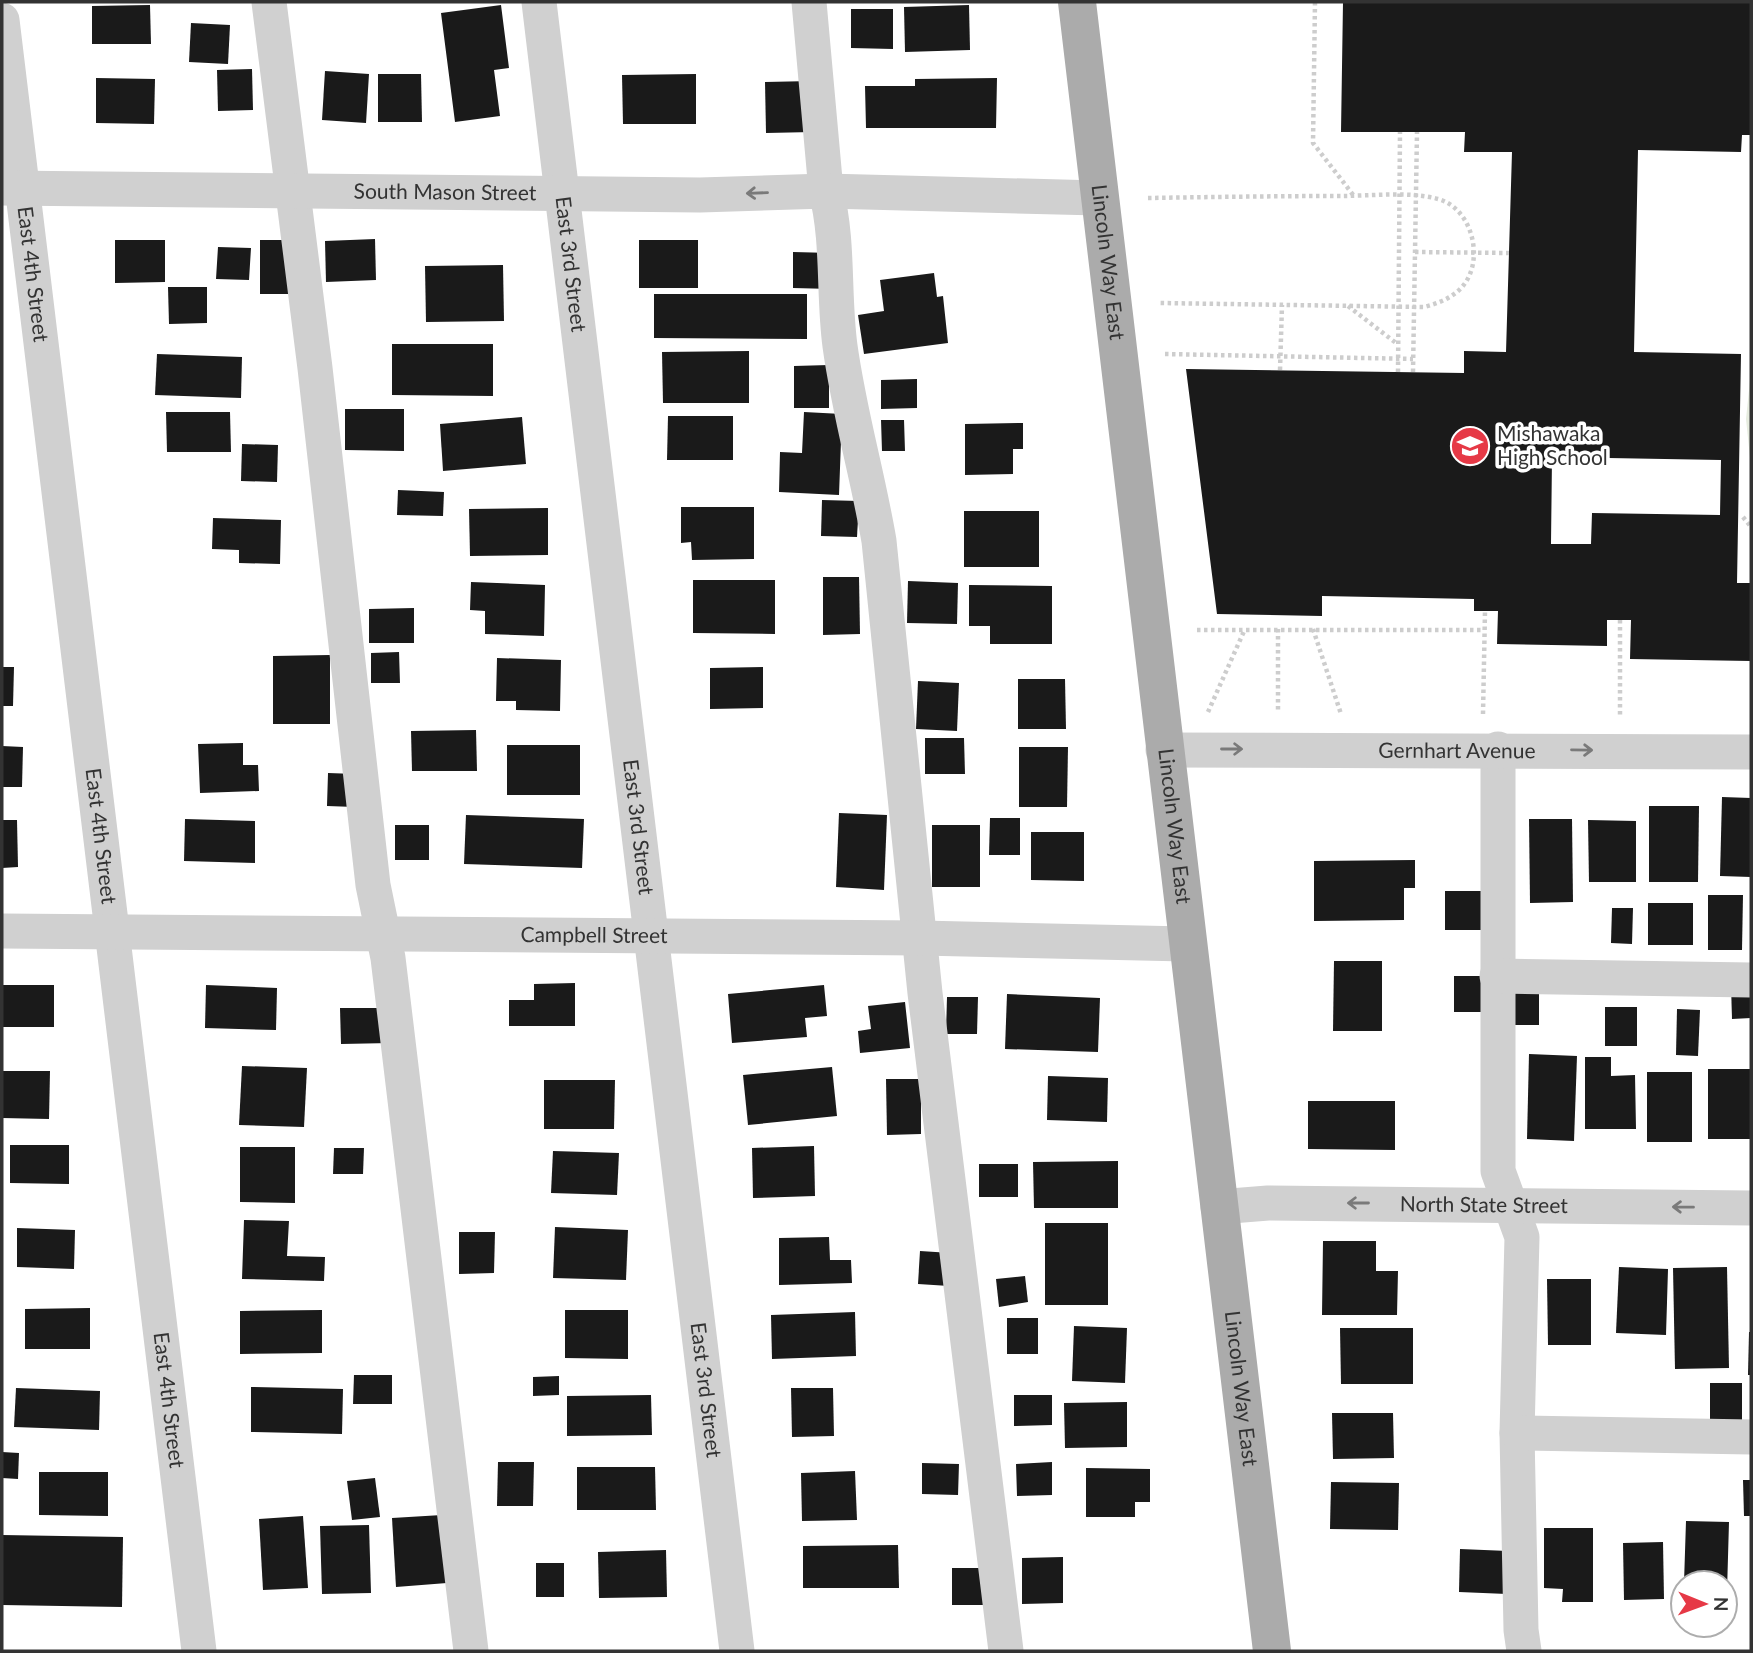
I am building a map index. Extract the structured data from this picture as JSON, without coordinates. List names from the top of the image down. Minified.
{"streets":{"main road":["Lincoln Way East"],"street":["South Mason Street","East 3rd Street","East 4th Street","Gernhart Avenue","Campbell Street","North State Street"]},"crossings":[["South Mason Street","East 3rd Street"],["South Mason Street","Lincoln Way East"],["South Mason Street","East 4th Street"],["East 3rd Street","Campbell Street"],["Lincoln Way East","Gernhart Avenue"],["Lincoln Way East","Campbell Street"],["Lincoln Way East","North State Street"],["East 4th Street","Campbell Street"]],"places":{"school or university":["Mishawaka High School"]},"north":"right"}
